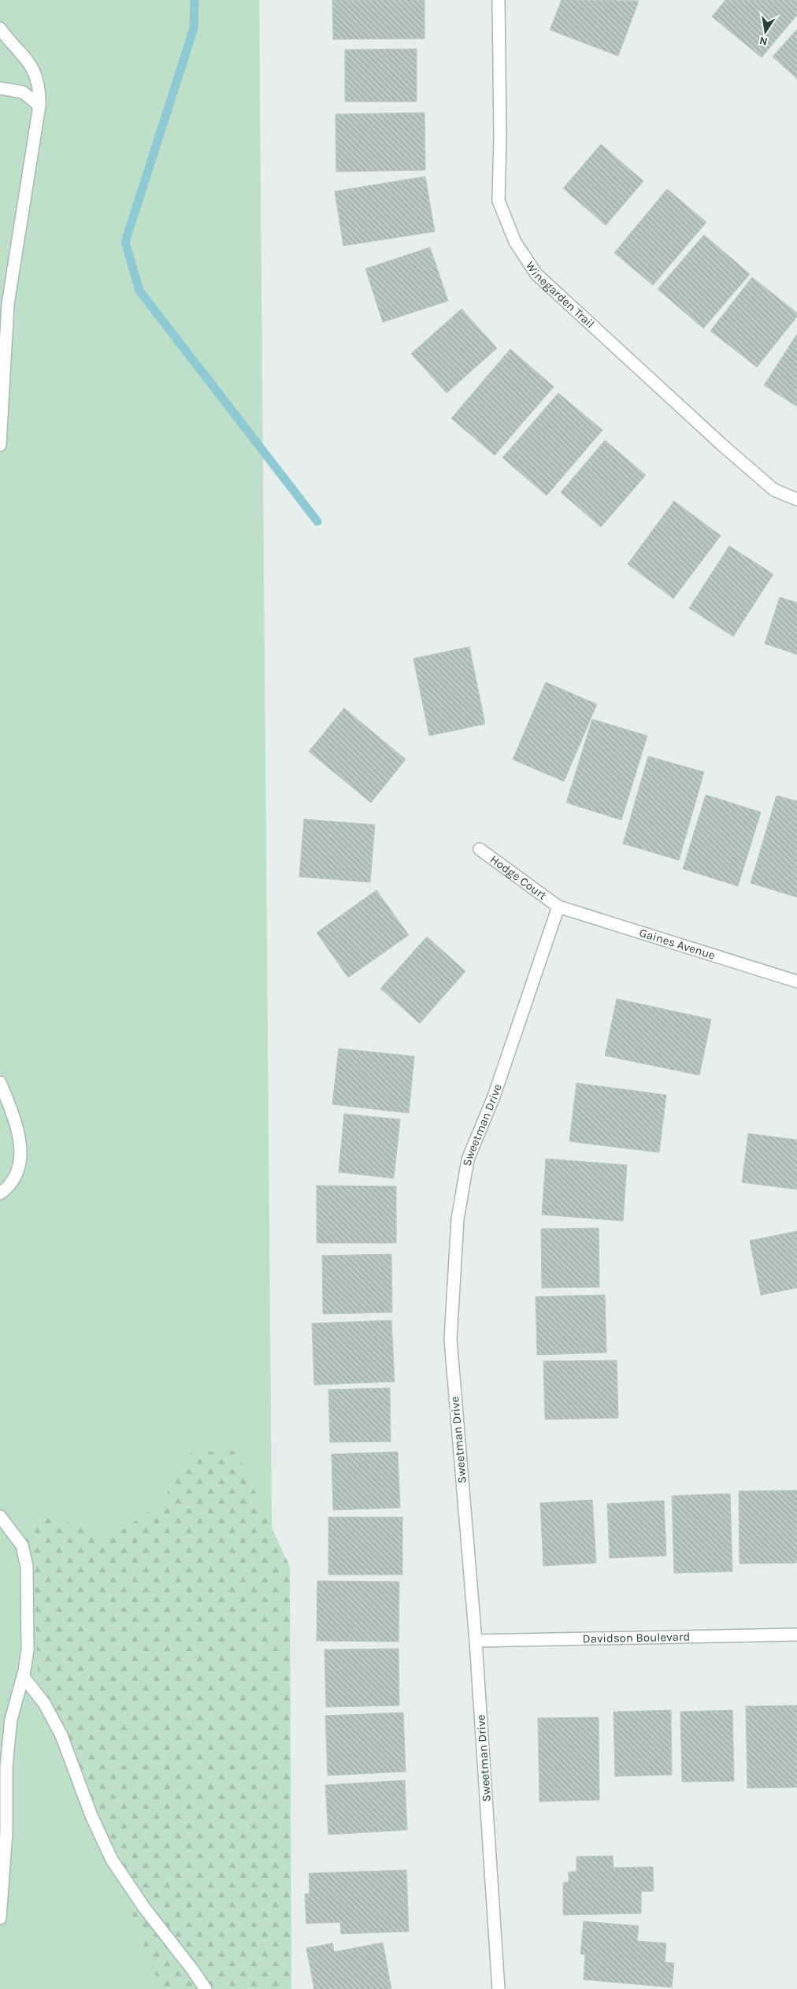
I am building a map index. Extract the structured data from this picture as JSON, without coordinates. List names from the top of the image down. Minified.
{"streets":{"street":["Winegarden Trail","Hodge Court","Gaines Avenue","Sweetman Drive","Davidson Boulevard"]},"crossings":[["Hodge Court","Gaines Avenue"],["Hodge Court","Sweetman Drive"],["Gaines Avenue","Sweetman Drive"],["Sweetman Drive","Davidson Boulevard"]],"north":"bottom"}
